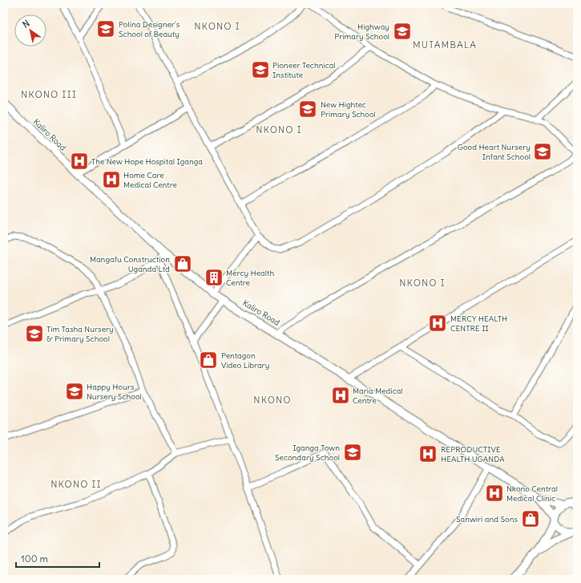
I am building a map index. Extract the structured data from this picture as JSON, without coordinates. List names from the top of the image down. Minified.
{"streets":{"main road":["Kaliro Road"]},"districts":["NKONO I","MUTAMBALA","NKONO III","NKONO I","NKONO I","NKONO","NKONO II"],"places":{"school or university":["Polina Designer's School of Beauty","Highway Primary School","Pioneer Technical Institute","New Hightec Primary School","Good Heart Nursery Infant School","Tim Tasha Nursery & Primary School","Happy Hours Nursery School","Iganga Town Secondary School"],"hospital":["The New Hope Hospital Iganga","Home Care Medical Centre","MERCY HEALTH CENTRE II","Maria Medical Centre","REPRODUCTIVE HEALTH UGANDA","Nkono Central Medical Clinic"],"shop":["Mangafu Construction Uganda Ltd","Pentagon Video Library","Sanwiri and Sons"],"building":["Mercy Health Centre"]},"scale_bar":"100 m","north":"top left"}
